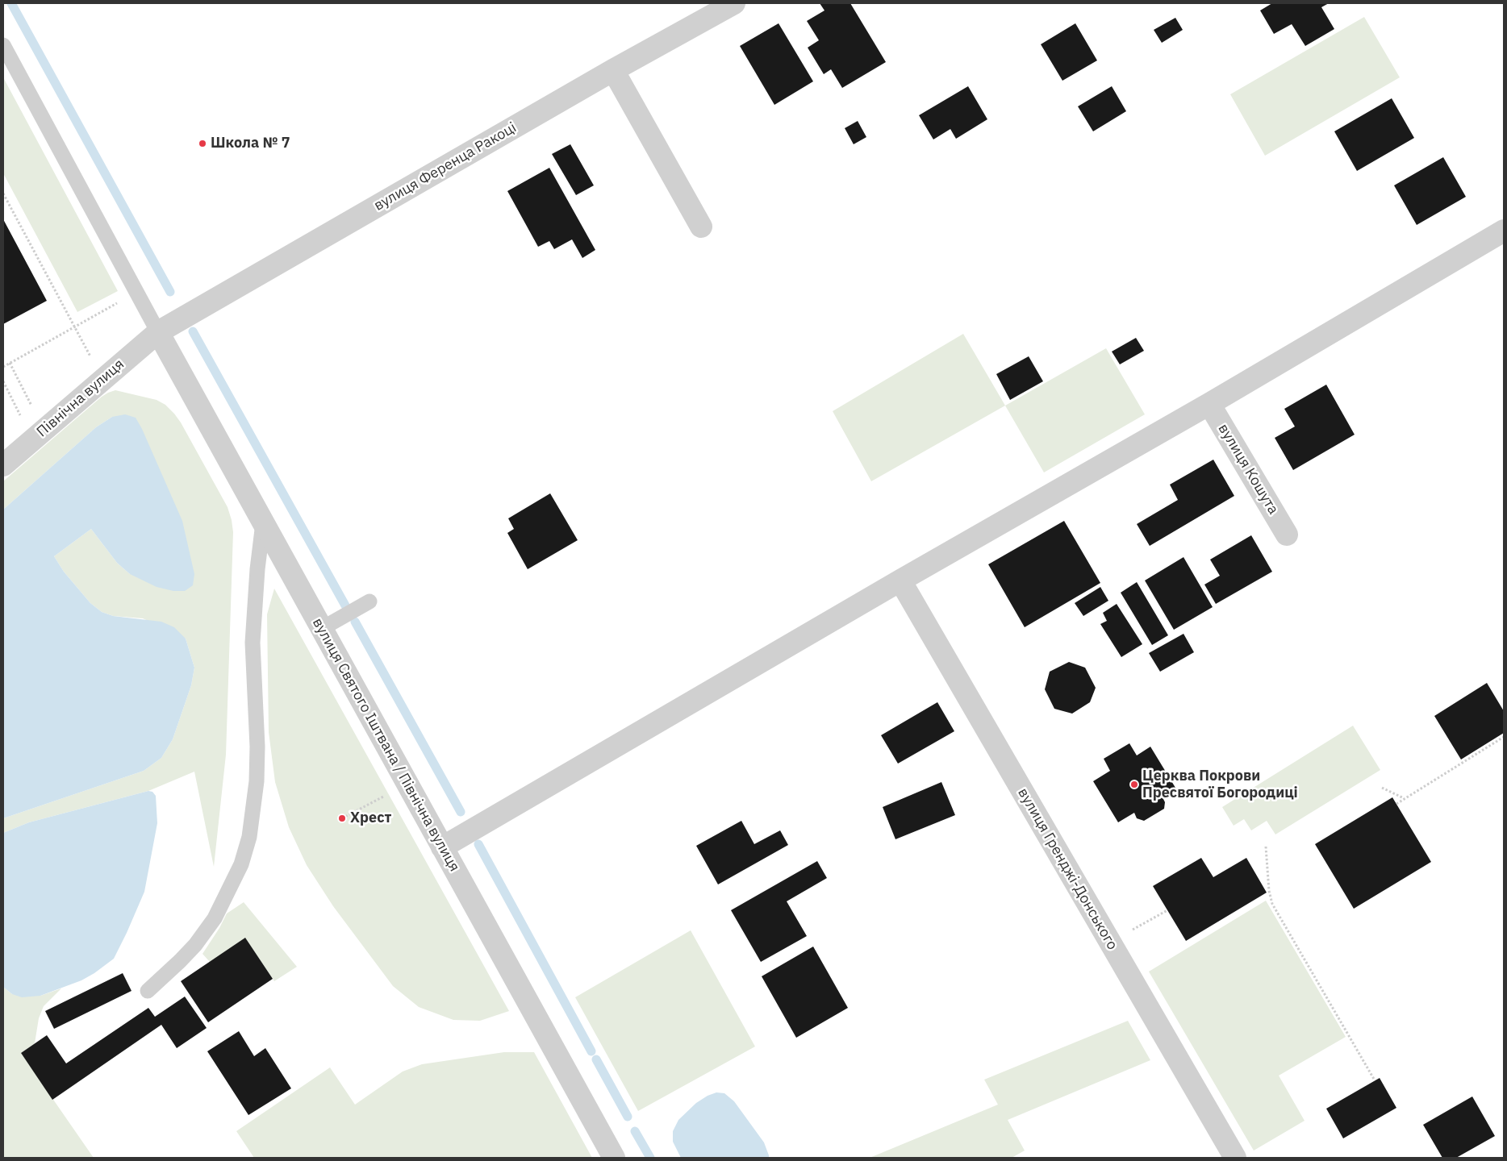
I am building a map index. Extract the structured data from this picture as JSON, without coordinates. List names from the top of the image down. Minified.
{"streets":{"street":["вулиця Ференца Ракоці","Північна вулиця","вулиця Кошута","вулиця Святого Іштвана / Північна вулиця","вулиця Гренджі-Донського"]},"crossings":[["вулиця Ференца Ракоці","Північна вулиця"],["вулиця Ференца Ракоці","вулиця Святого Іштвана / Північна вулиця"],["Північна вулиця","вулиця Святого Іштвана / Північна вулиця"]],"places":["Школа № 7","Церква Покрови Пресвятої Богородиці","Хрест"]}
